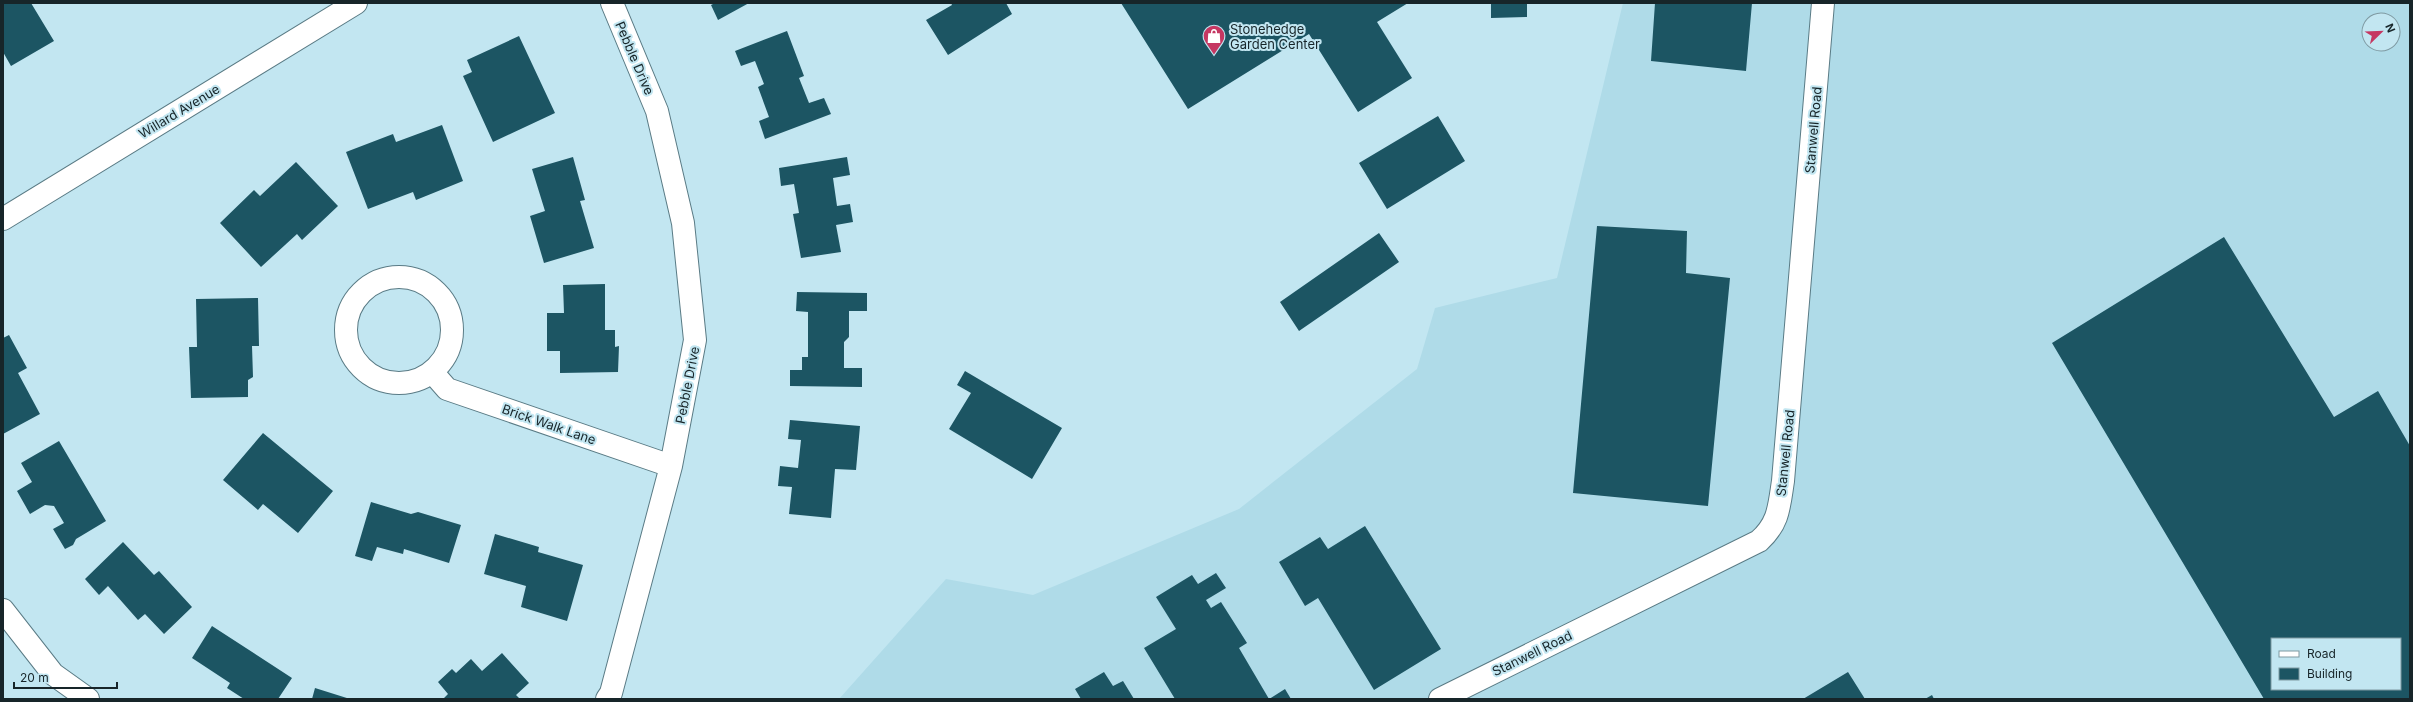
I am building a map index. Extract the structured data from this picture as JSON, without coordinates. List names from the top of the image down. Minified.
{"streets":{"street":["Pebble Drive","Willard Avenue","Stanwell Road","Brick Walk Lane"]},"crossings":[["Pebble Drive","Brick Walk Lane"]],"places":{"shop":["Stonehedge Garden Center"]},"legend":["Road","Building"],"scale_bar":"20 m","north":"top right"}
